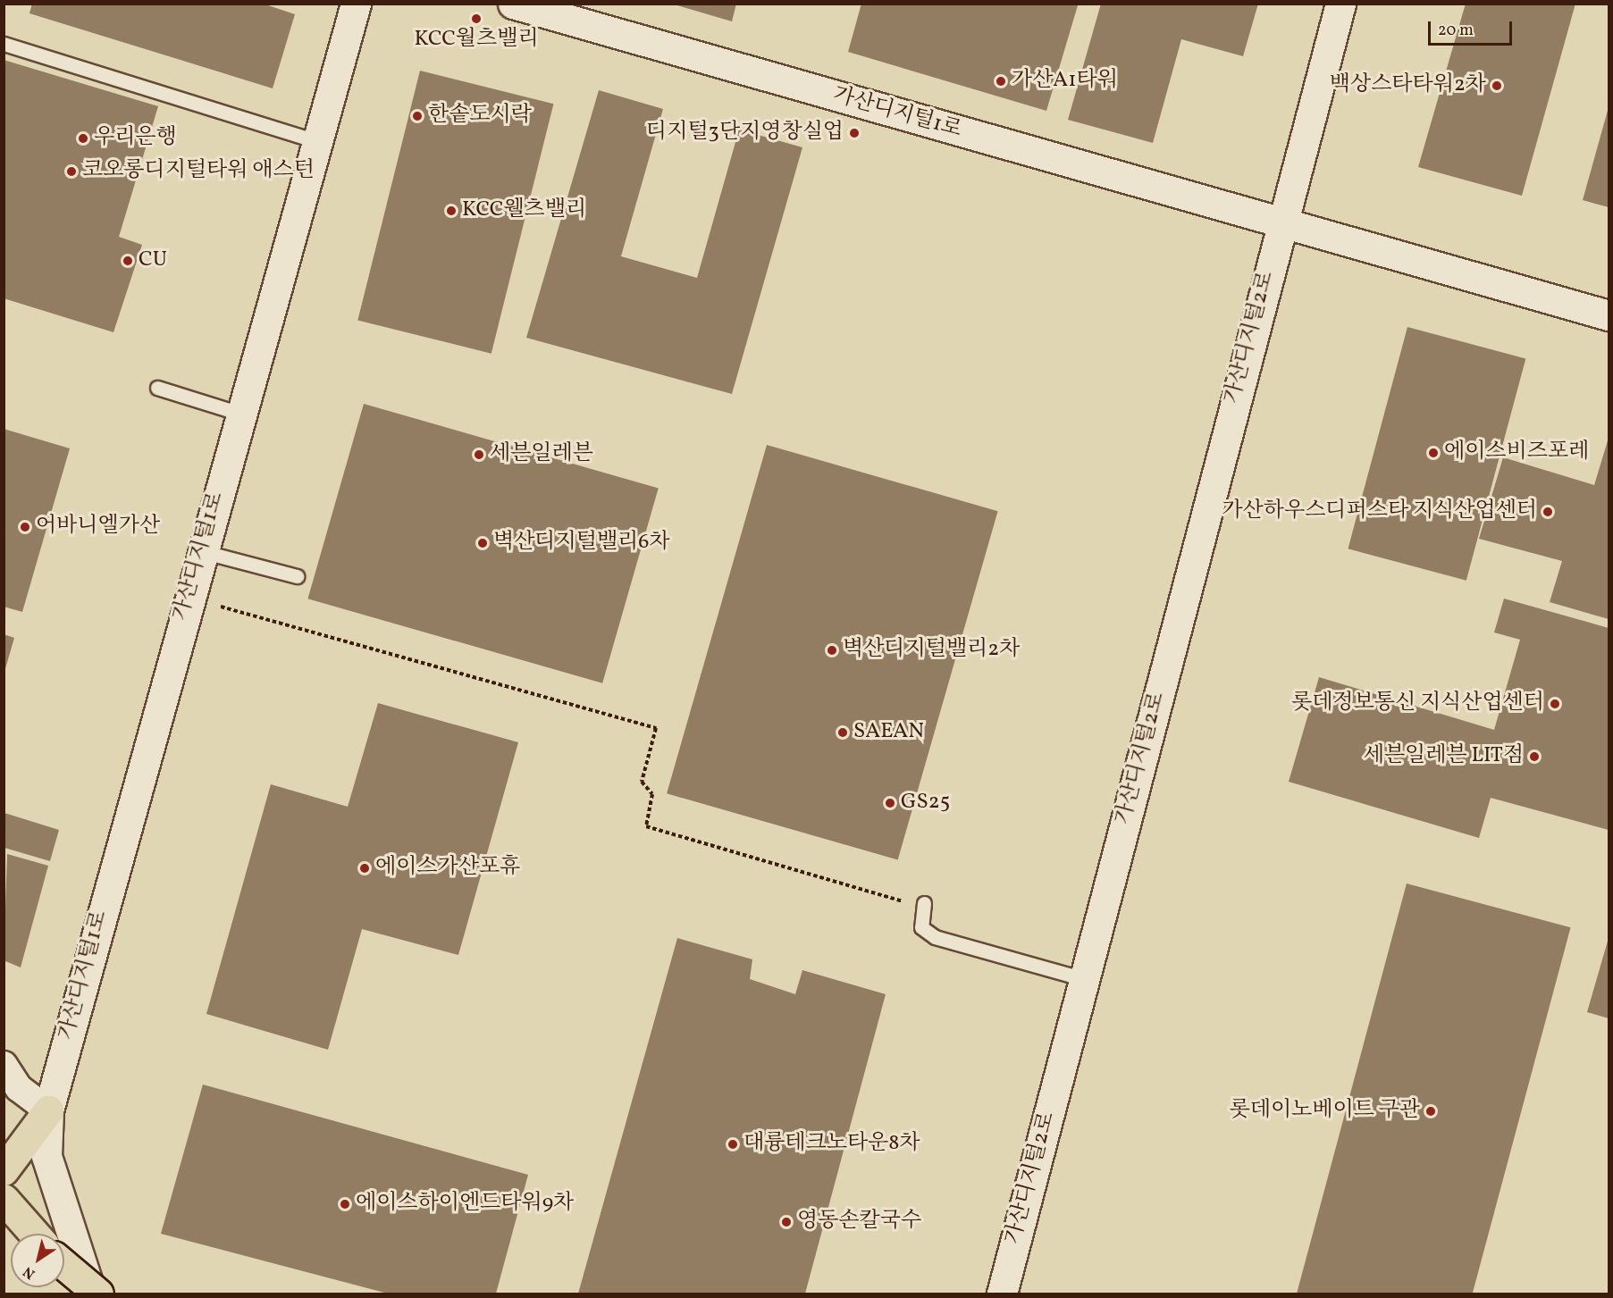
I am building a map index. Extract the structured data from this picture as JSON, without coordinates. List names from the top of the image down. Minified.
{"streets":{"street":["가산디지털1로","가산디지털2로"]},"crossings":[["가산디지털1로","가산디지털2로"]],"places":["KCC월츠밸리","가산A1타워","백상스타타워2차","한솥도시락","디지털3단지영창실업","우리은행","코오롱디지털타워 애스턴","KCC웰츠밸리","CU","에이스비즈포레","세븐일레븐","가산하우스디퍼스타 지식산업센터","어바니엘가산","벽산디지털밸리6차","벽산디지털밸리2차","롯데정보통신 지식산업센터","SAEAN","세븐일레븐 LIT점","GS25","에이스가산포휴","롯데이노베이트 구관","대륭테크노타운8차","에이스하이엔드타워9차","영동손칼국수"],"scale_bar":"20 m","north":"bottom left"}
